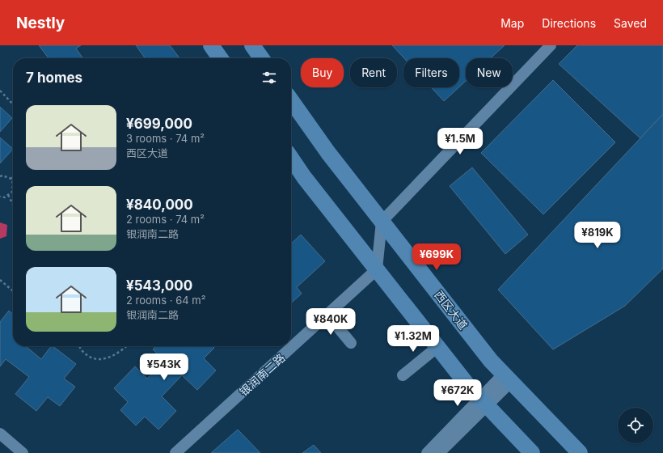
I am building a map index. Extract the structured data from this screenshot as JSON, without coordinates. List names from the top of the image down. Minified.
{"streets":{"main road":["西区大道"],"street":["银润南二路"]},"page":{"header":"Nestly","nav":["Map","Directions","Saved"],"chip":["Buy","Rent","Filters","New"],"heading":"7 homes","list":[{"name":"¥699,000","note":"3 rooms · 74 m² · 西区大道"},{"name":"¥840,000","note":"2 rooms · 74 m² · 银润南二路"},{"name":"¥543,000","note":"2 rooms · 64 m² · 银润南二路"}],"price":["¥1.5M","¥819K","¥699K","¥840K","¥1.32M","¥543K","¥672K"]}}
